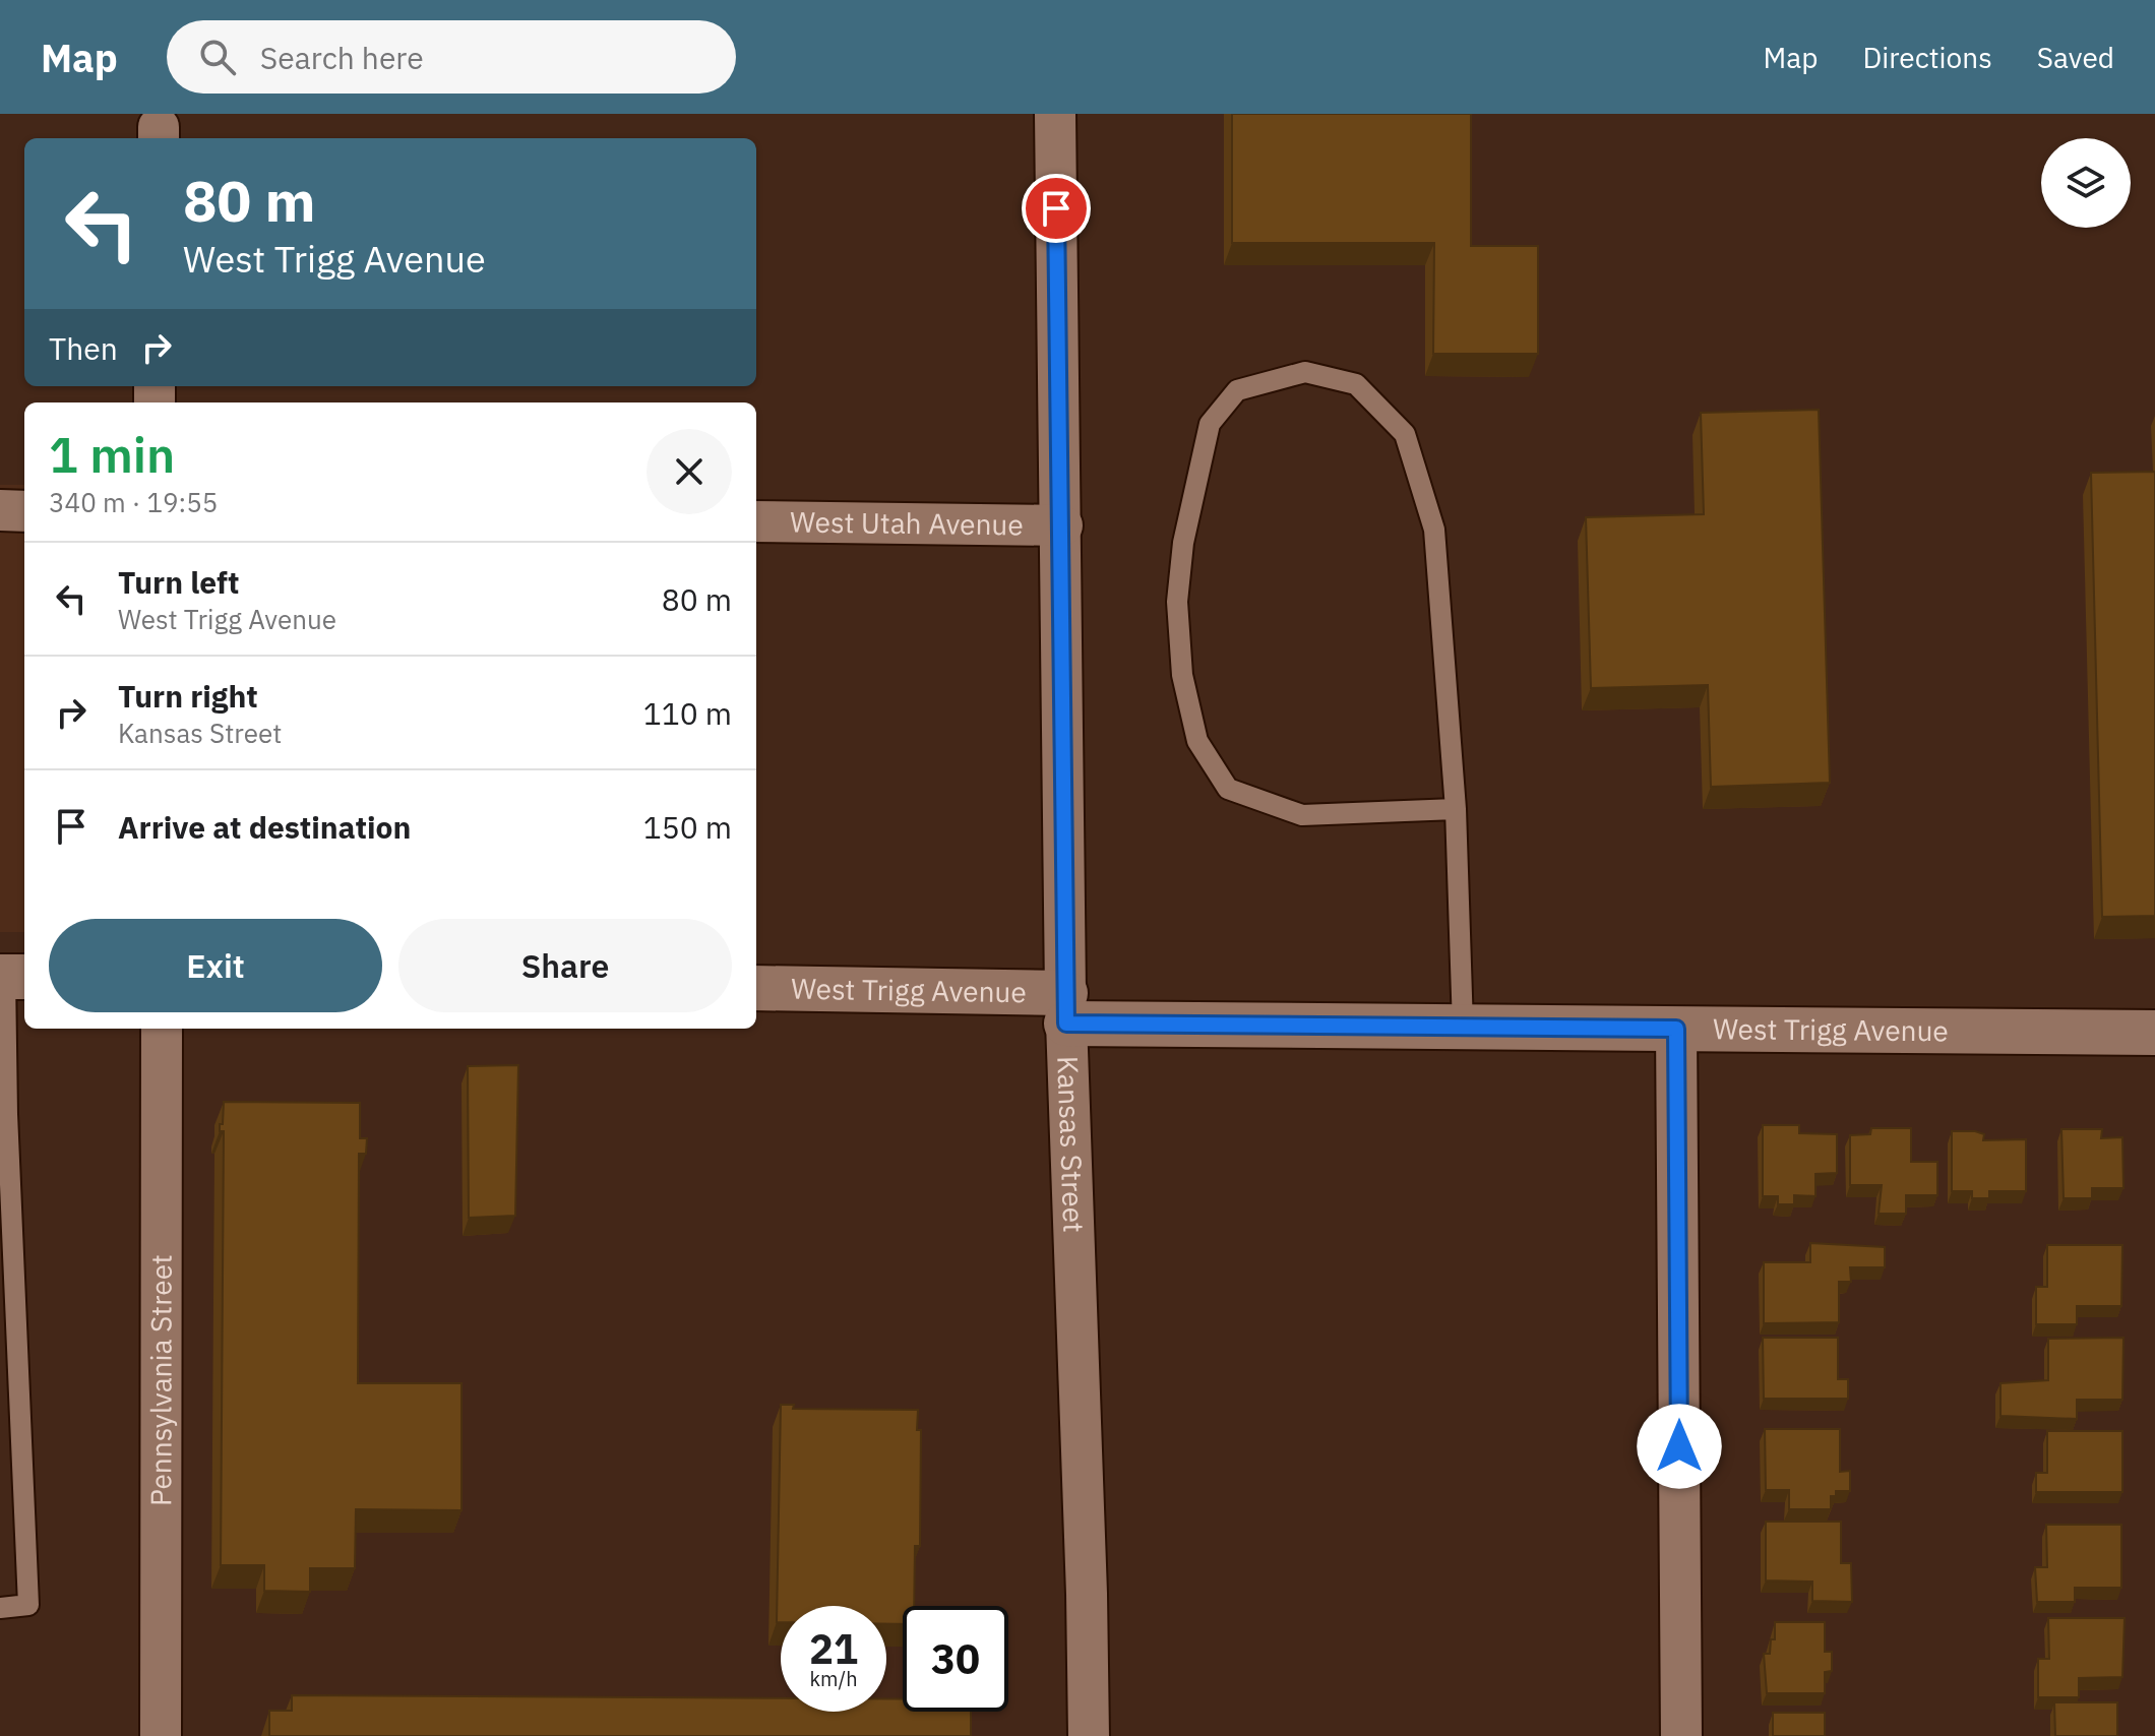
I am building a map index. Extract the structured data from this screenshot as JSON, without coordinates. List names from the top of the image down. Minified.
{"streets":{"street":["West Utah Avenue","West Trigg Avenue","Kansas Street","Pennsylvania Street"]},"crossings":[["West Utah Avenue","Kansas Street"],["West Trigg Avenue","Kansas Street"]],"page":{"header":"Map","search":"Search here","nav":["Map","Directions","Saved"],"turn":["80 m","West Trigg Avenue"],"then":"Then","heading":["1 min","340 m · 19:55"],"list":[{"name":"Turn left","note":"West Trigg Avenue","value":"80 m"},{"name":"Turn right","note":"Kansas Street","value":"110 m"},{"name":"Arrive at destination","value":"150 m"}],"buttons":["Exit","Share"],"speed":"21 km/h","limit":"30"}}
